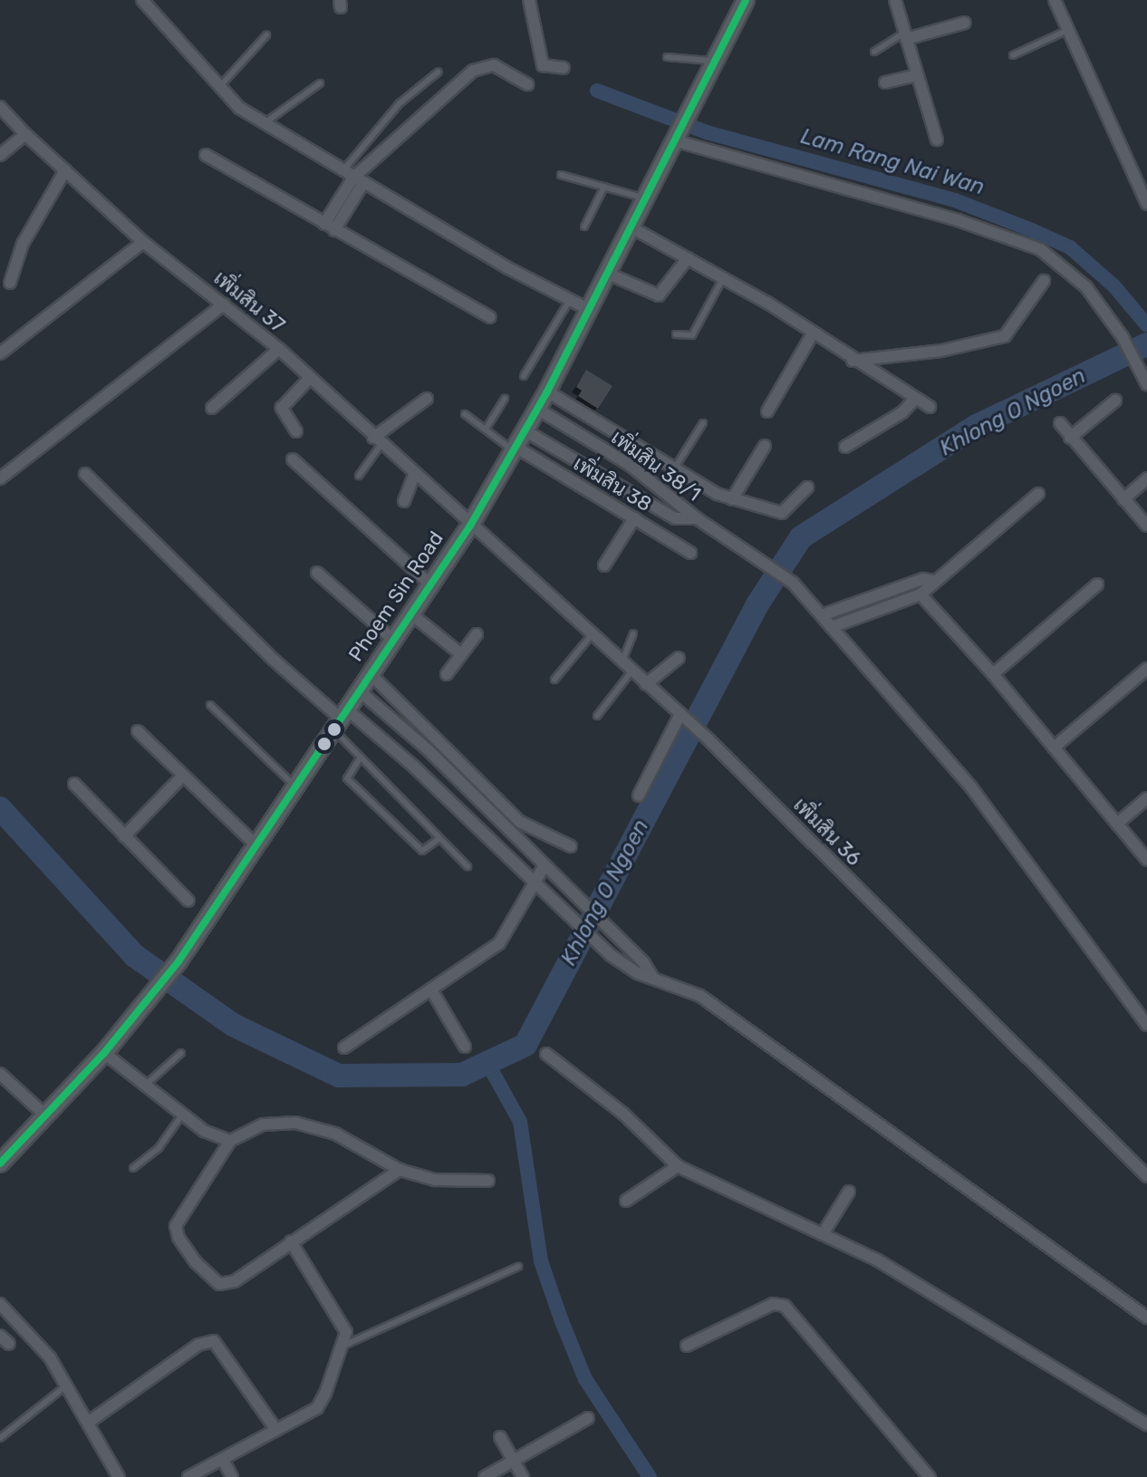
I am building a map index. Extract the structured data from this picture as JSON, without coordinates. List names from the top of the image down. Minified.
{"streets":{"street":["เพิ่มสิน 37","เพิ่มสิน 38/1","เพิ่มสิน 38","Phoem Sin Road","เพิ่มสิน 36"]},"crossings":[["เพิ่มสิน 37","Phoem Sin Road"],["เพิ่มสิน 37","เพิ่มสิน 36"],["เพิ่มสิน 38/1","Phoem Sin Road"],["เพิ่มสิน 38","Phoem Sin Road"],["Phoem Sin Road","เพิ่มสิน 36"]],"water":["Lam Rang Nai Wan","Khlong O Ngoen"]}
